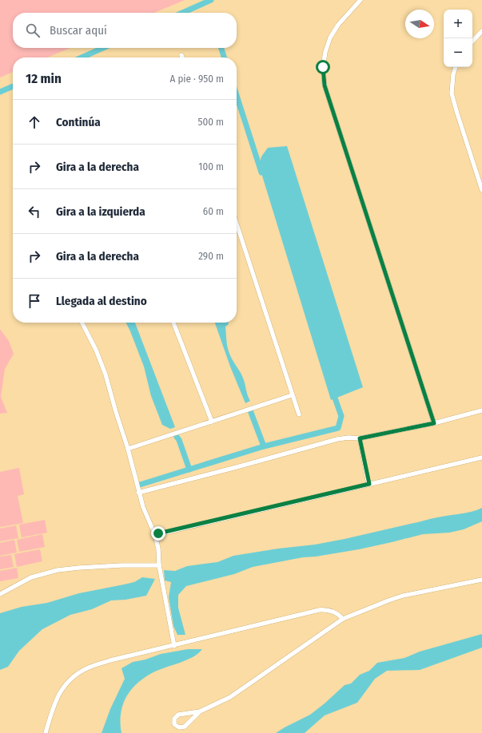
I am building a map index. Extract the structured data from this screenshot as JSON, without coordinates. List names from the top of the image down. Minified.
{"north":"right","page":{"map_buttons":["+","−"],"search":"Buscar aquí","heading":["12 min","A pie · 950 m"],"list":[["Continúa","500 m"],["Gira a la derecha","100 m"],["Gira a la izquierda","60 m"],["Gira a la derecha","290 m"],"Llegada al destino"]}}
